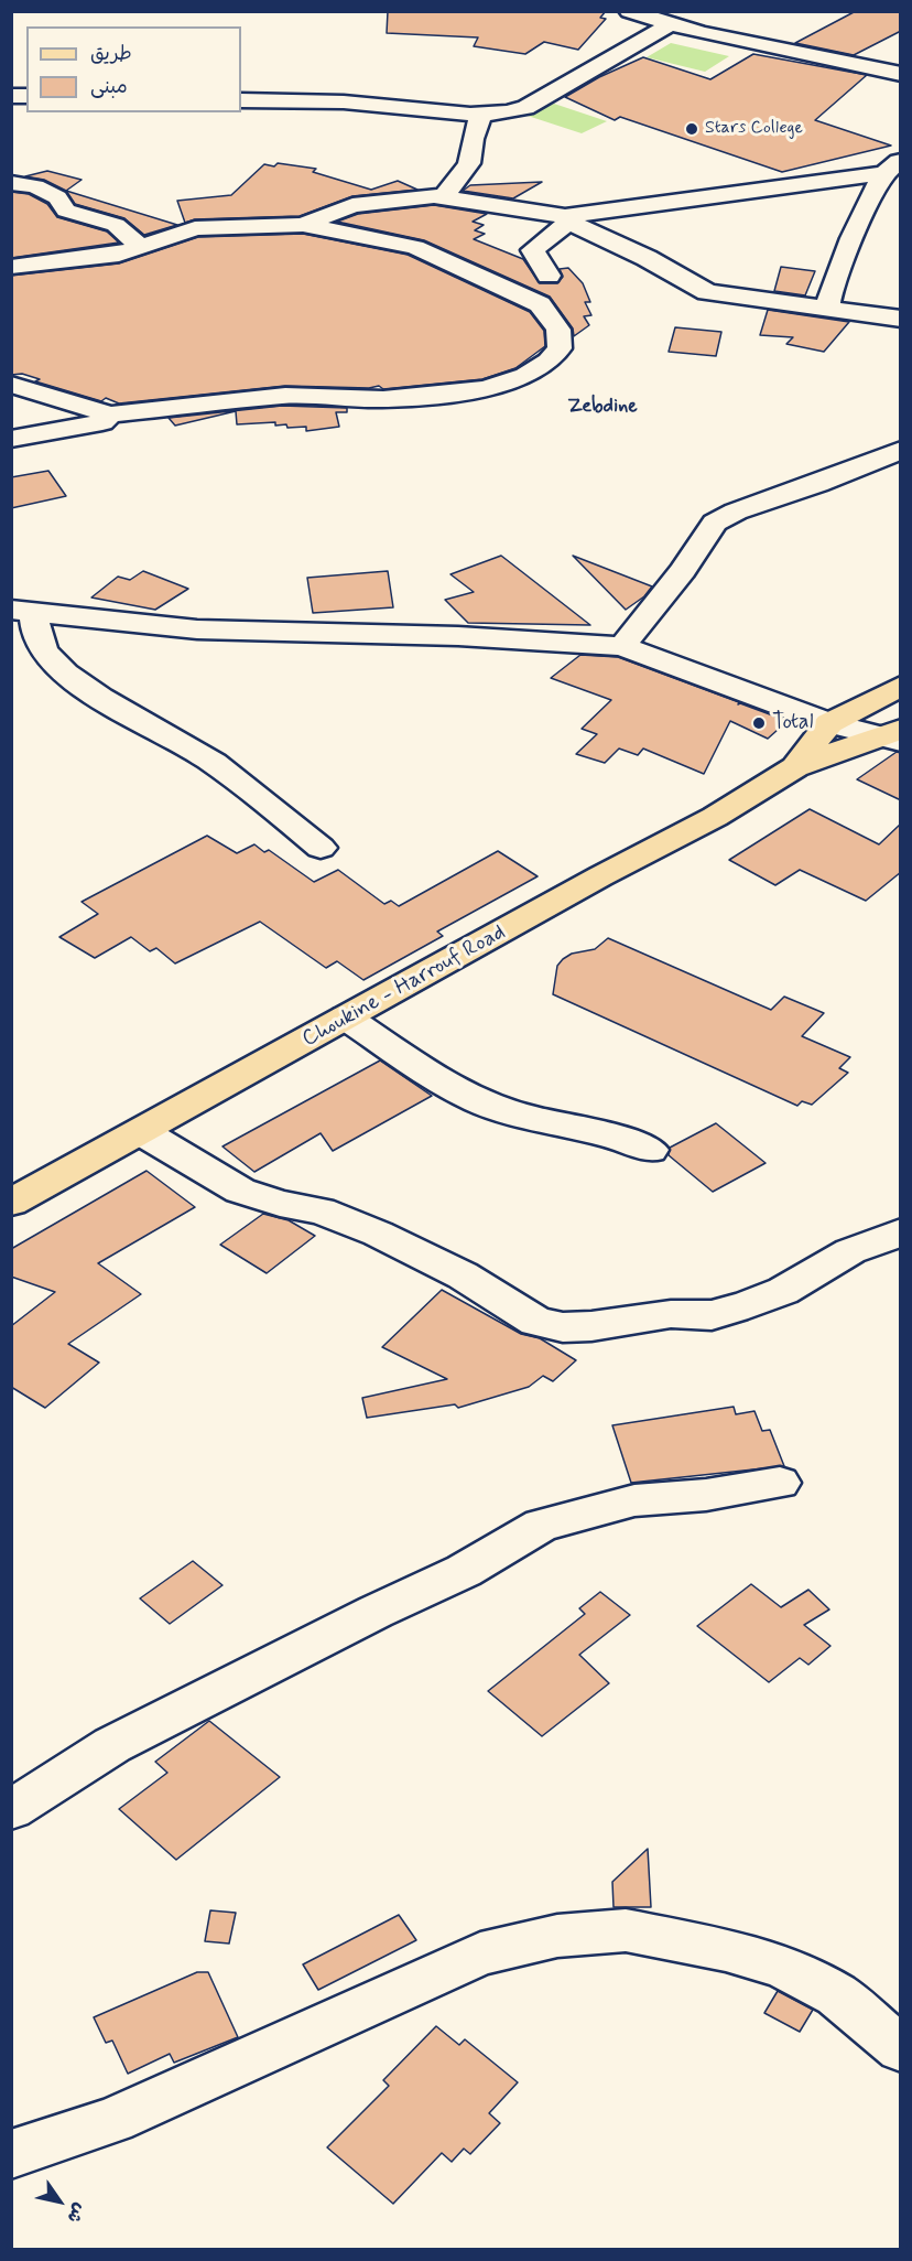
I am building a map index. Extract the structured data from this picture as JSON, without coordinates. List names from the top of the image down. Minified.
{"streets":{"main road":["Choukine - Harrouf Road"]},"districts":["Zebdine"],"places":["Stars College","Total"],"legend":["طريق","مبنى"],"north":"bottom right"}
